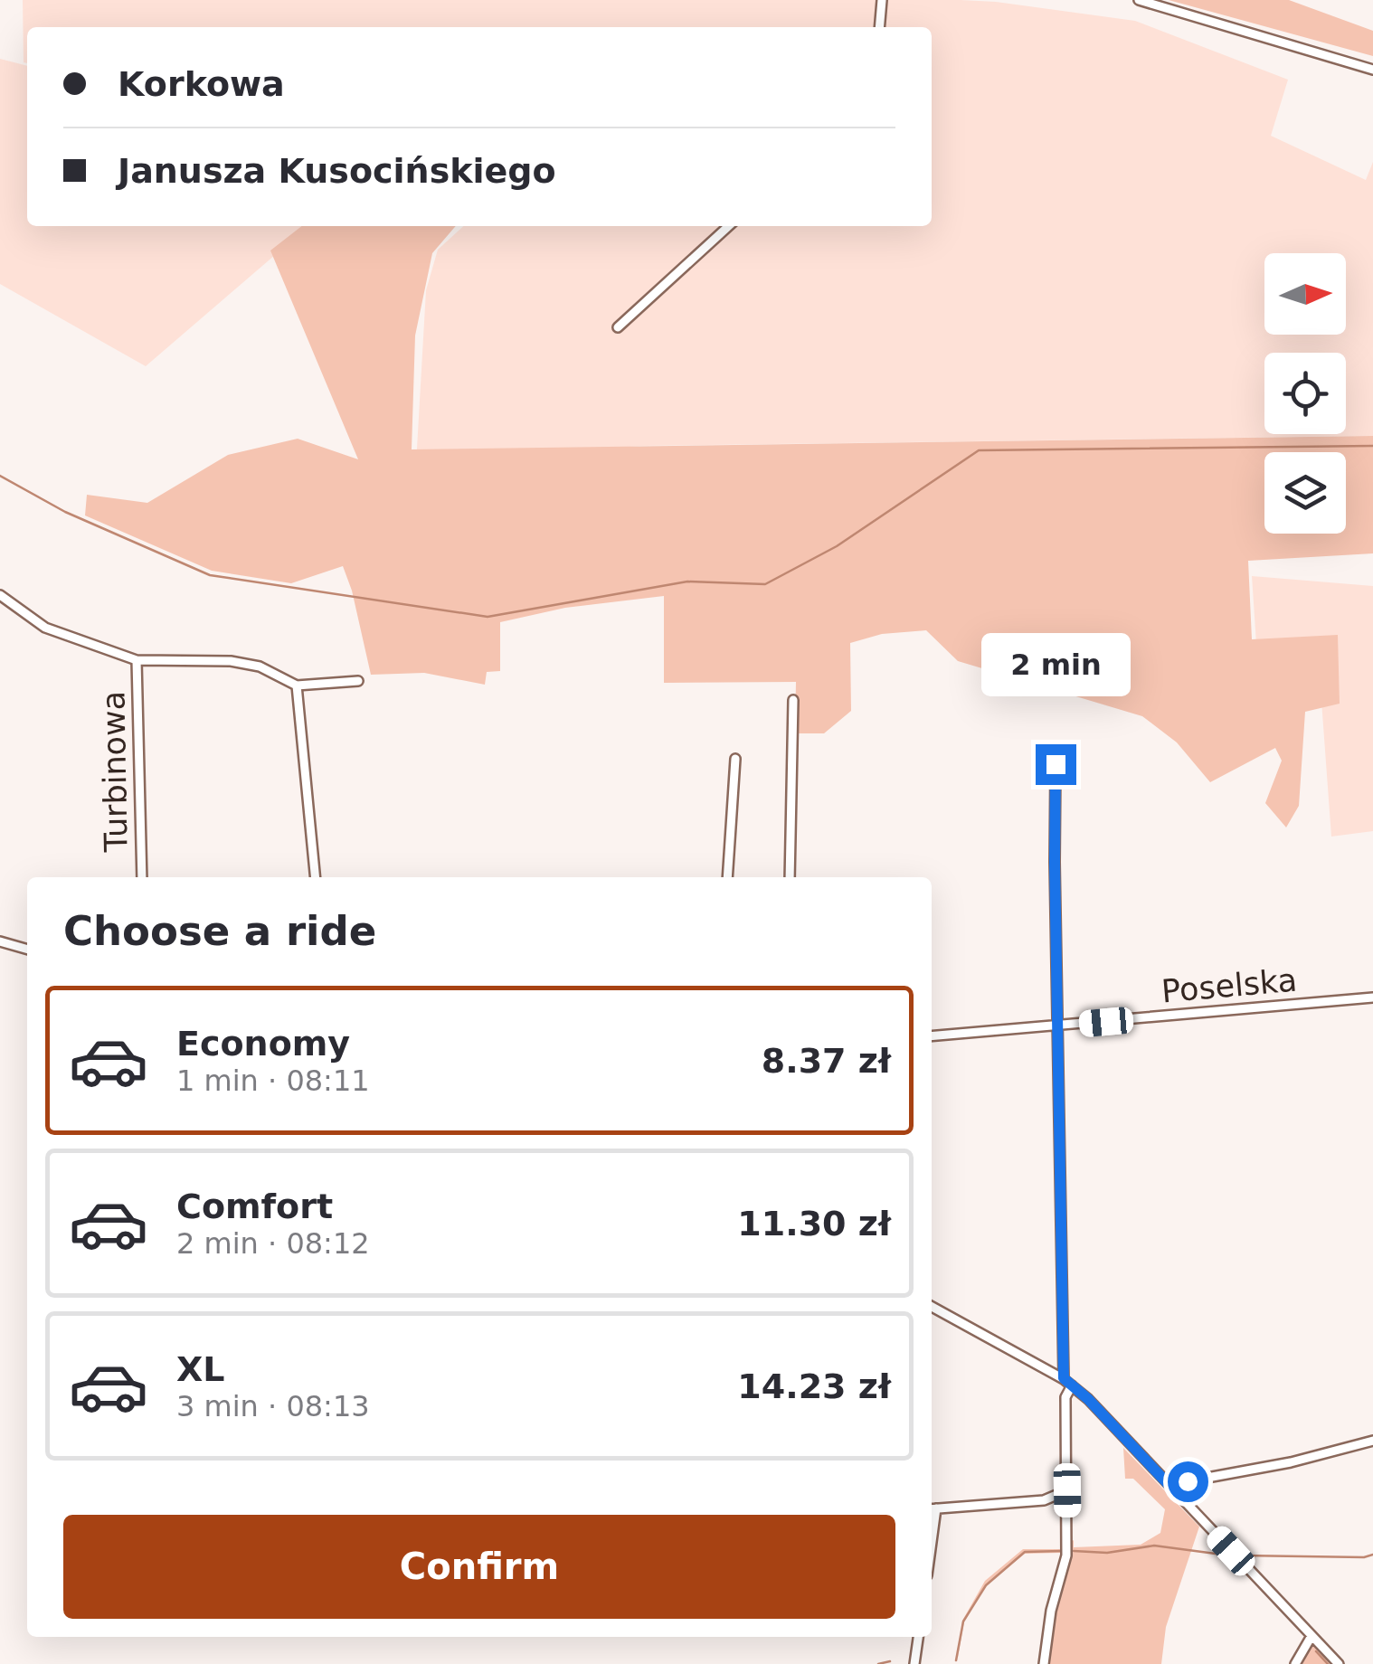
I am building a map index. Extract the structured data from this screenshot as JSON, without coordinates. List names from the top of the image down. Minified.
{"streets":{"street":["Turbinowa","Poselska"]},"north":"right","page":{"banner":["Korkowa","Janusza Kusocińskiego"],"bubble":"2 min","heading":"Choose a ride","list":[{"name":"Economy","note":"1 min · 08:11","value":"8.37 zł"},{"name":"Comfort","note":"2 min · 08:12","value":"11.30 zł"},{"name":"XL","note":"3 min · 08:13","value":"14.23 zł"}],"buttons":"Confirm"}}
